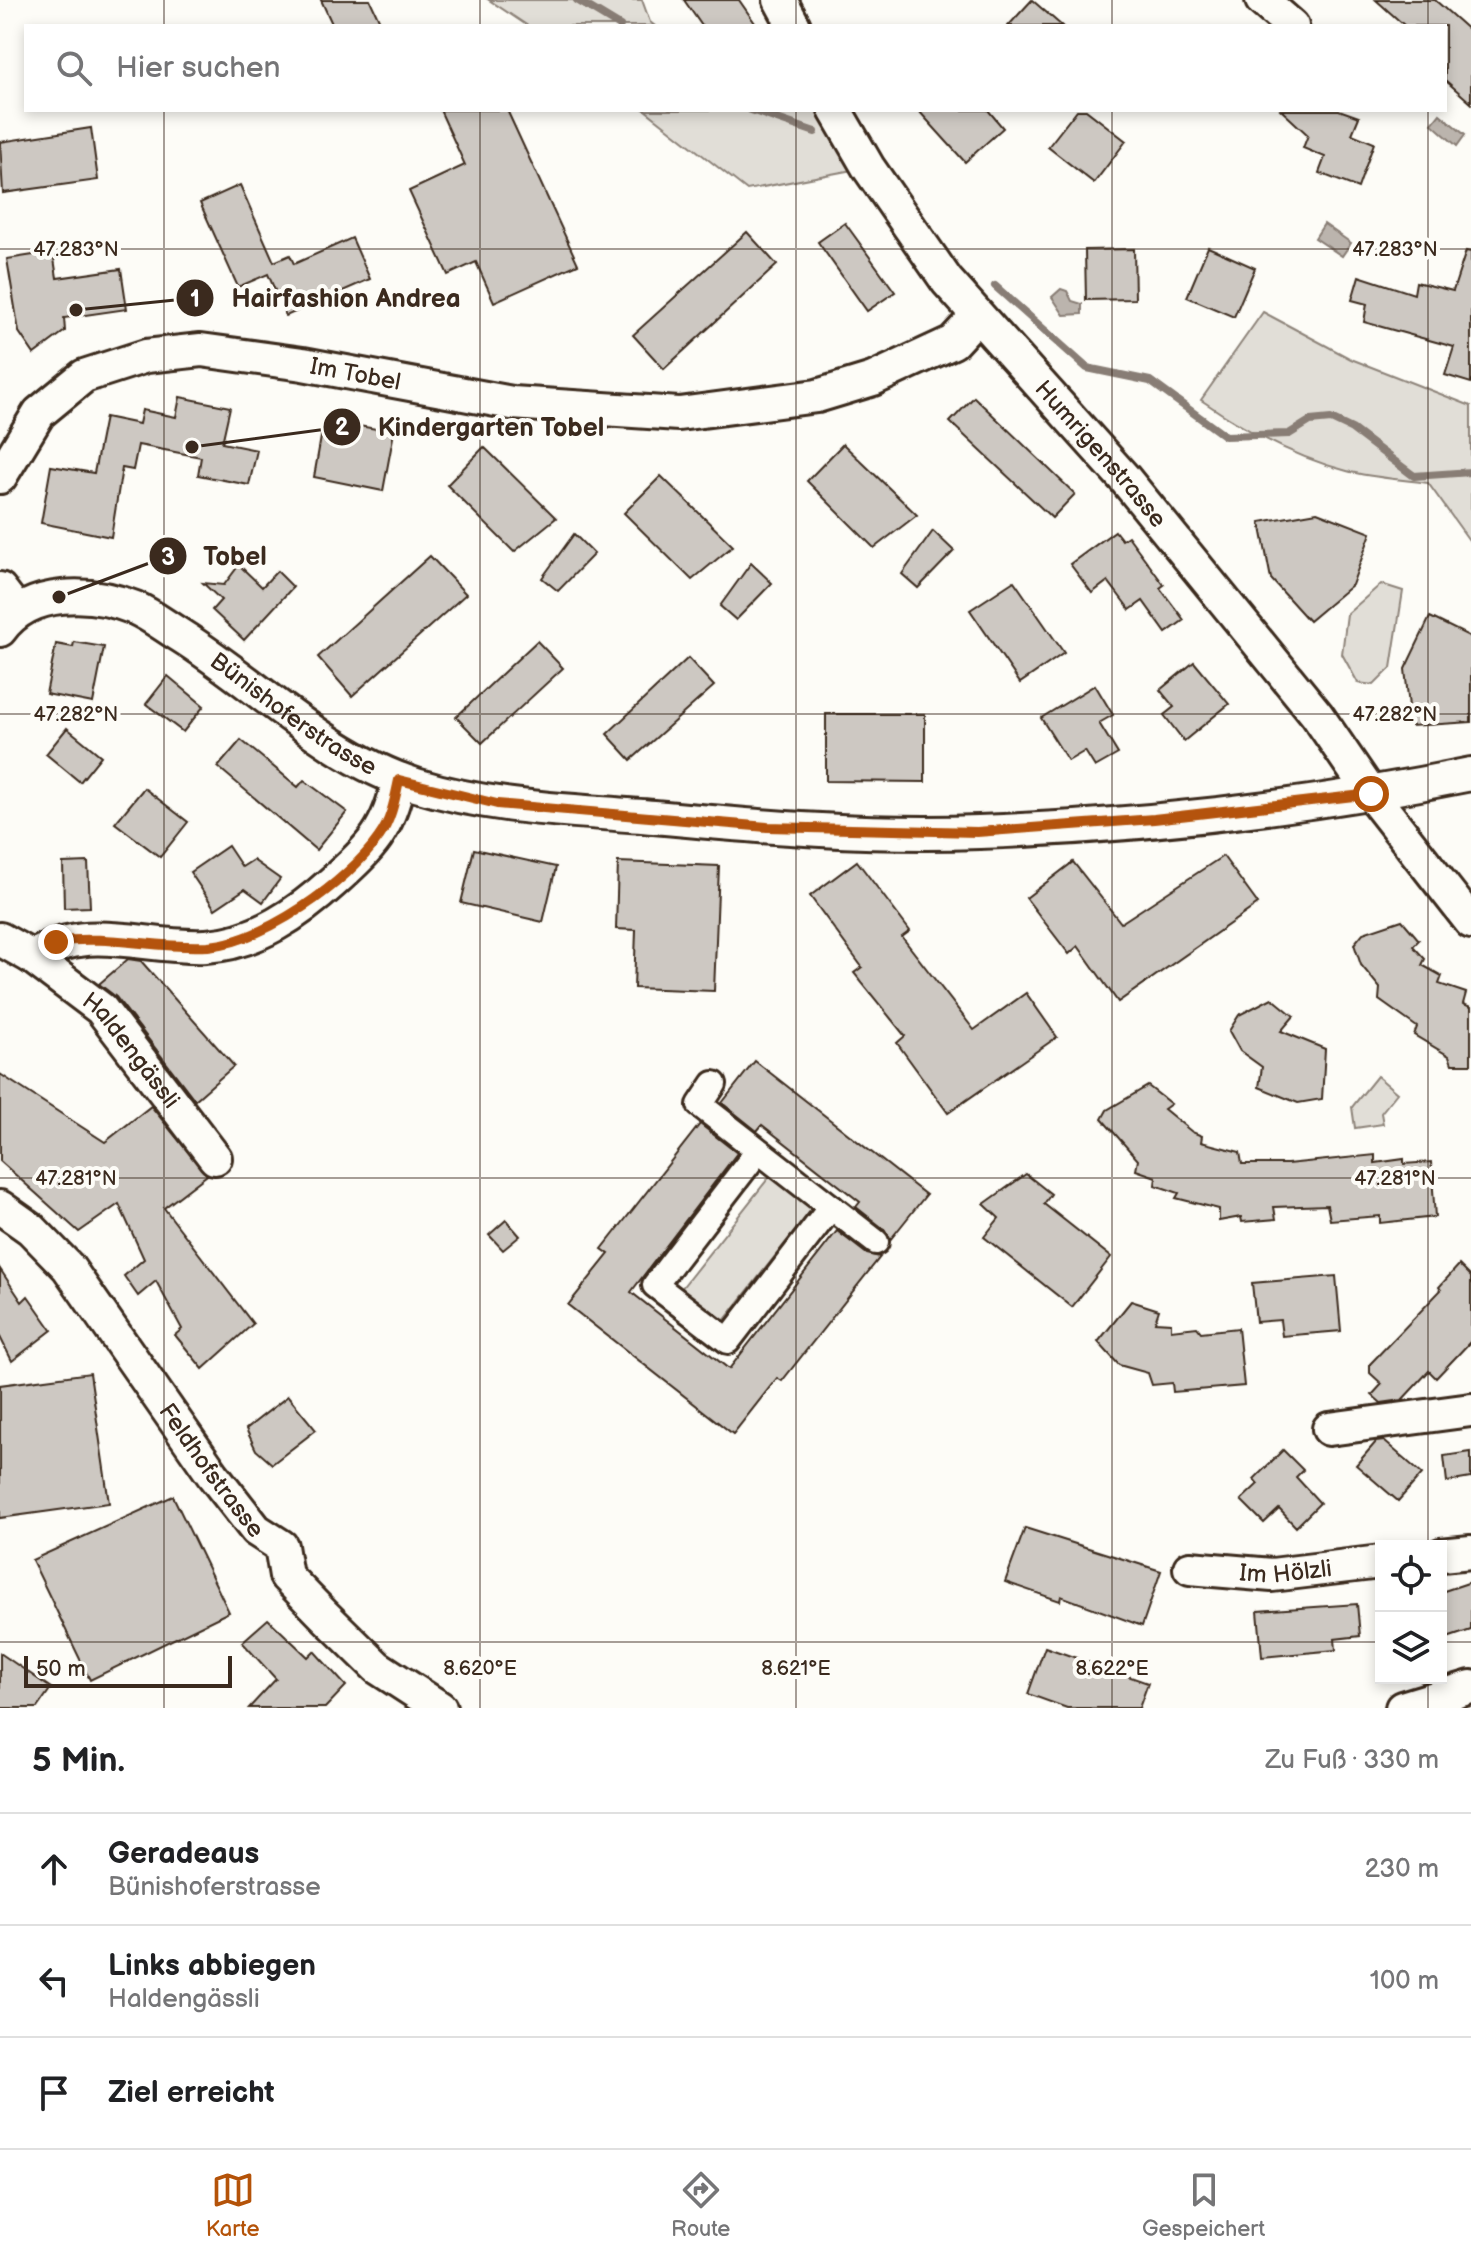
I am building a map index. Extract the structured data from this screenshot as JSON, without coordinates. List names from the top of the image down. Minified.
{"streets":{"street":["Im Tobel","Humrigenstrasse","Bünishoferstrasse","Haldengässli","Feldhofstrasse","Im Hölzli"]},"crossings":[["Im Tobel","Humrigenstrasse"],["Humrigenstrasse","Bünishoferstrasse"]],"places":["Hairfashion Andrea","Kindergarten Tobel","Tobel"],"scale_bar":"50 m","page":{"search":"Hier suchen","scale":"50 m","heading":["5 Min.","Zu Fuß · 330 m"],"list":[["Geradeaus","Bünishoferstrasse","230 m"],["Links abbiegen","Haldengässli","100 m"],"Ziel erreicht"],"nav":["Karte","Route","Gespeichert"]},"coordinates":["47.283°N","47.282°N","47.281°N","8.620°E","8.621°E","8.622°E"]}
